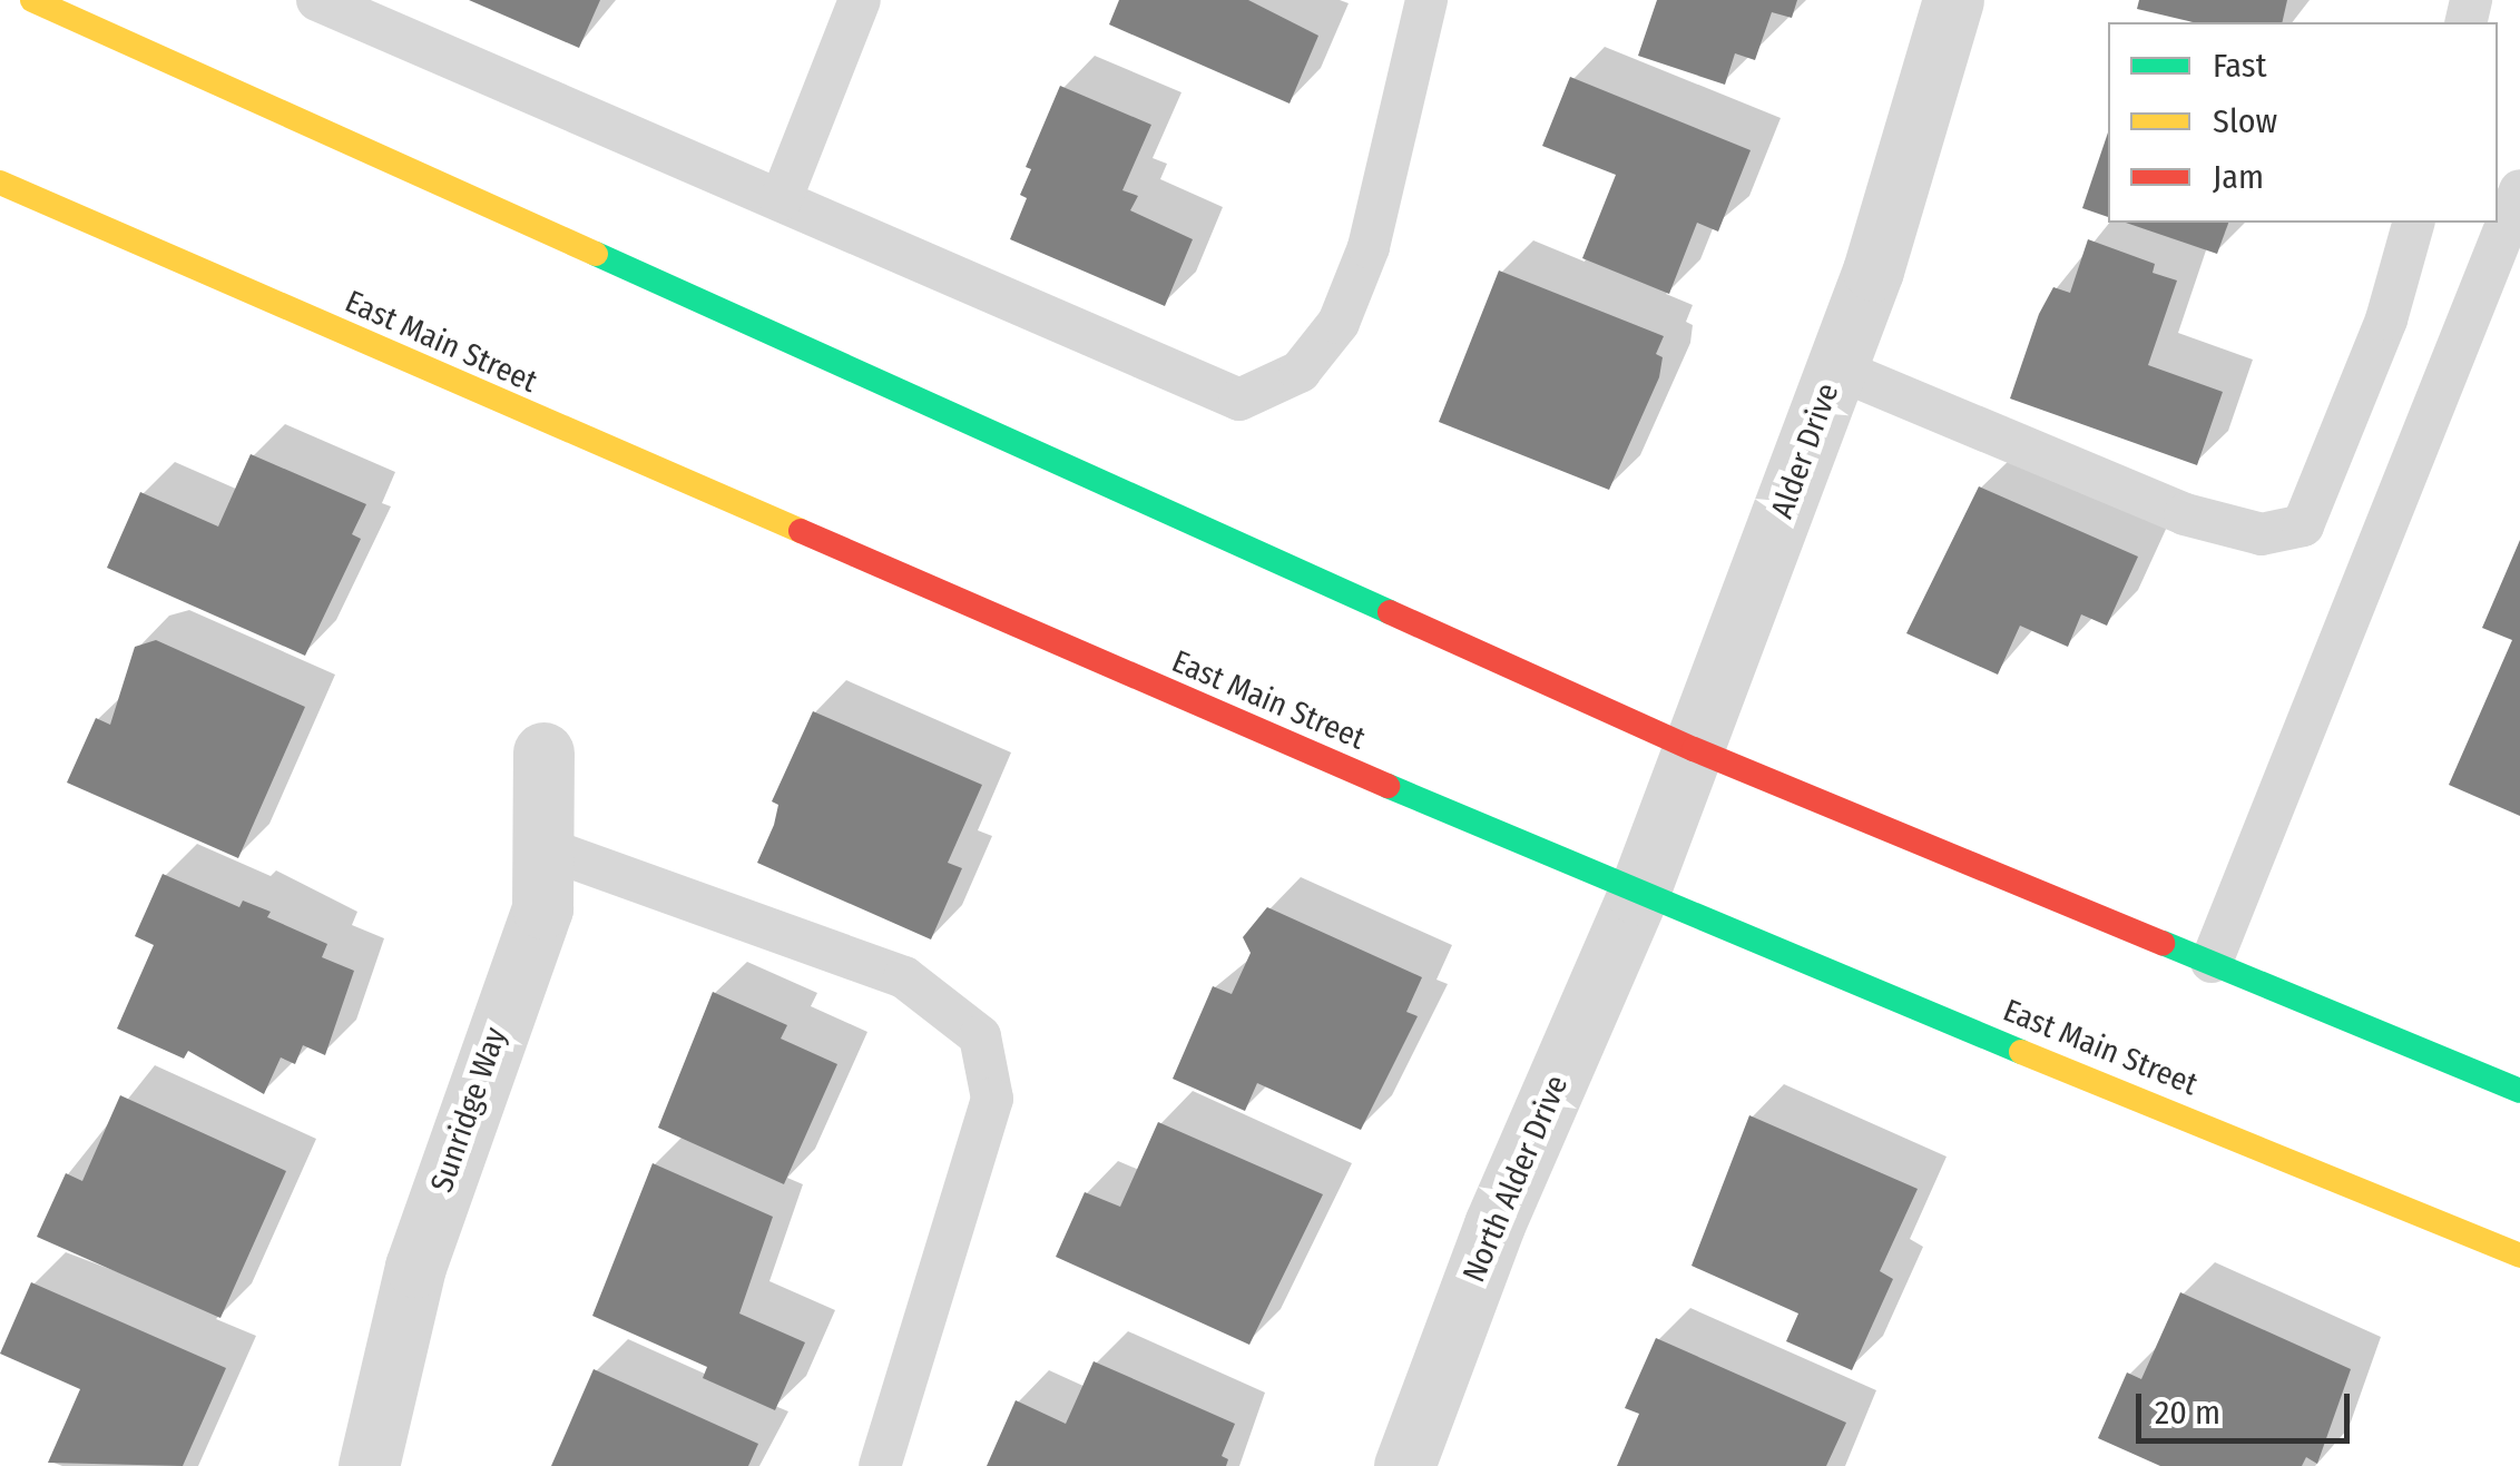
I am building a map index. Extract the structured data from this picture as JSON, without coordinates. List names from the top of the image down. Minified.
{"streets":{"main road":["East Main Street"],"street":["Alder Drive","Sunridge Way","North Alder Drive"]},"crossings":[["East Main Street","Alder Drive"],["East Main Street","North Alder Drive"],["Alder Drive","North Alder Drive"]],"legend":["Fast","Slow","Jam"],"scale_bar":"20 m"}
